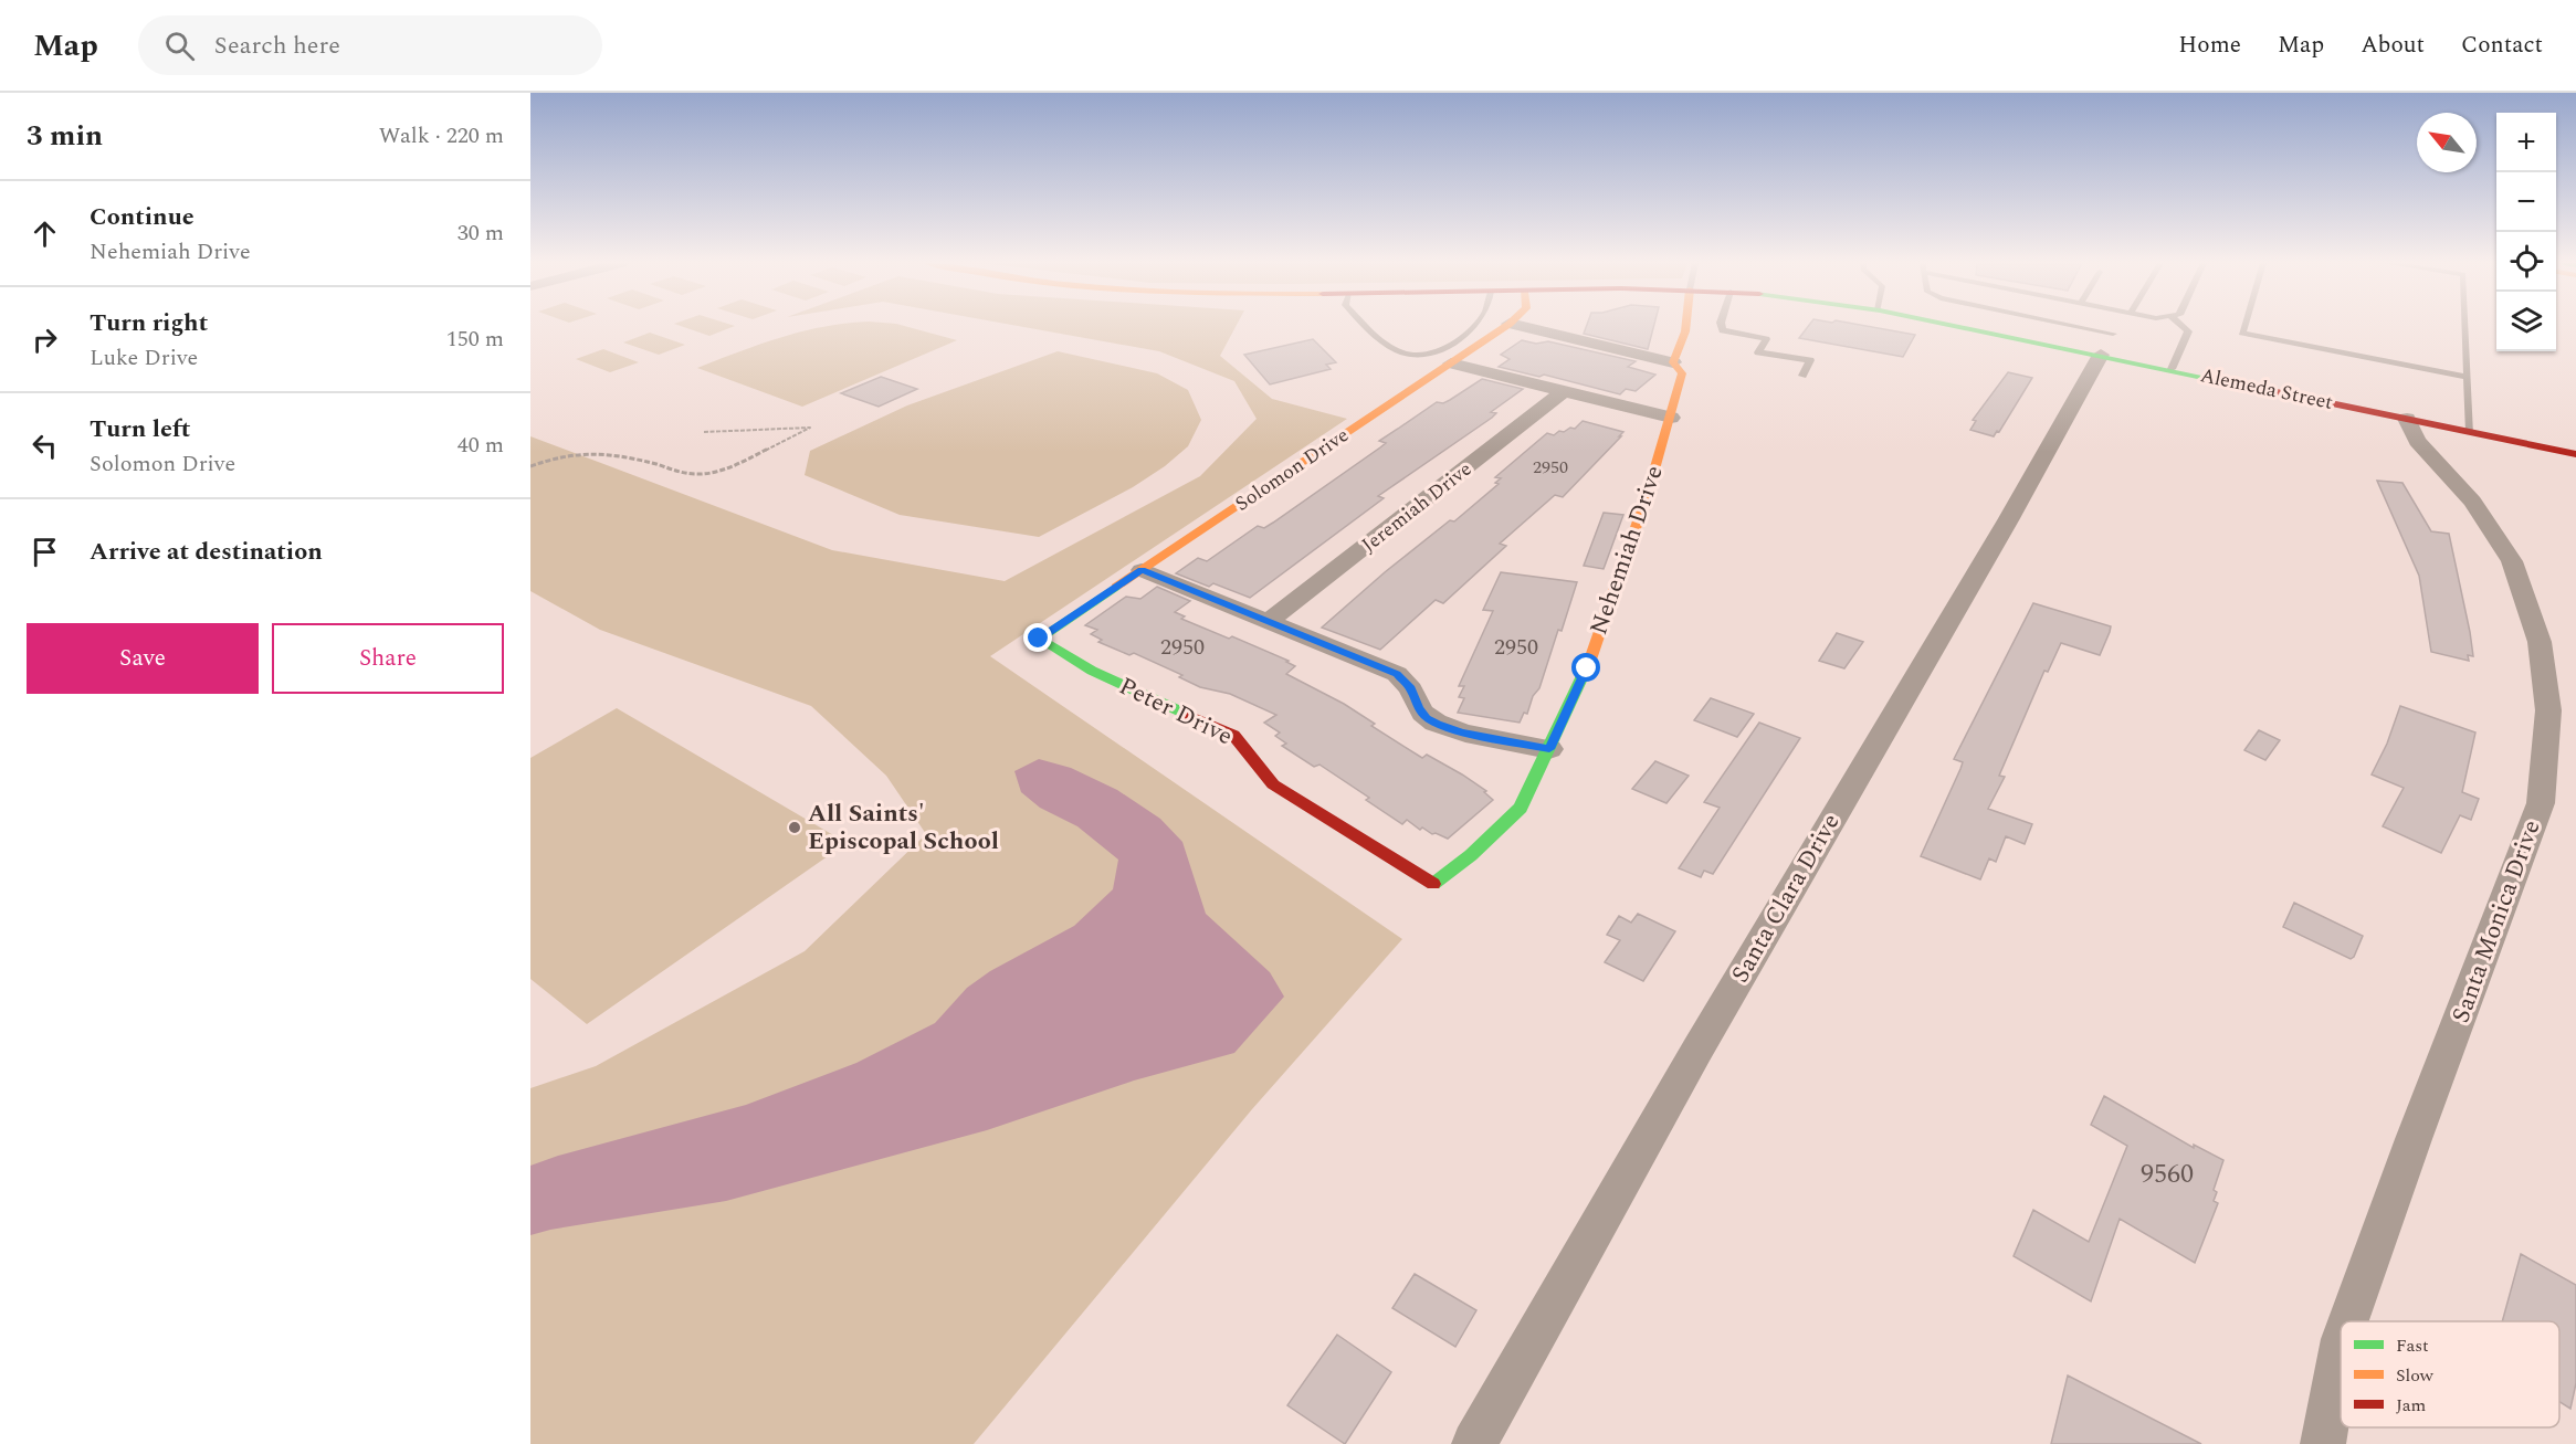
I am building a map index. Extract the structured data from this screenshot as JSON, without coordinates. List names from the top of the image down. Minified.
{"streets":{"main road":["Alemeda Street","Solomon Drive","Nehemiah Drive","Peter Drive"],"street":["Jeremiah Drive","Santa Clara Drive","Santa Monica Drive"]},"crossings":[["Alemeda Street","Santa Clara Drive"],["Alemeda Street","Santa Monica Drive"],["Solomon Drive","Peter Drive"],["Nehemiah Drive","Peter Drive"]],"places":["All Saints' Episcopal School"],"house_numbers":["2950","2950","2950","9560"],"legend":["Fast","Slow","Jam"],"north":"top left","page":{"header":"Map","search":"Search here","nav":["Home","Map","About","Contact"],"heading":["3 min","Walk · 220 m"],"map_buttons":["+","−"],"list":[["Continue","Nehemiah Drive","30 m"],["Turn right","Luke Drive","150 m"],["Turn left","Solomon Drive","40 m"],"Arrive at destination"],"buttons":["Save","Share"]}}
